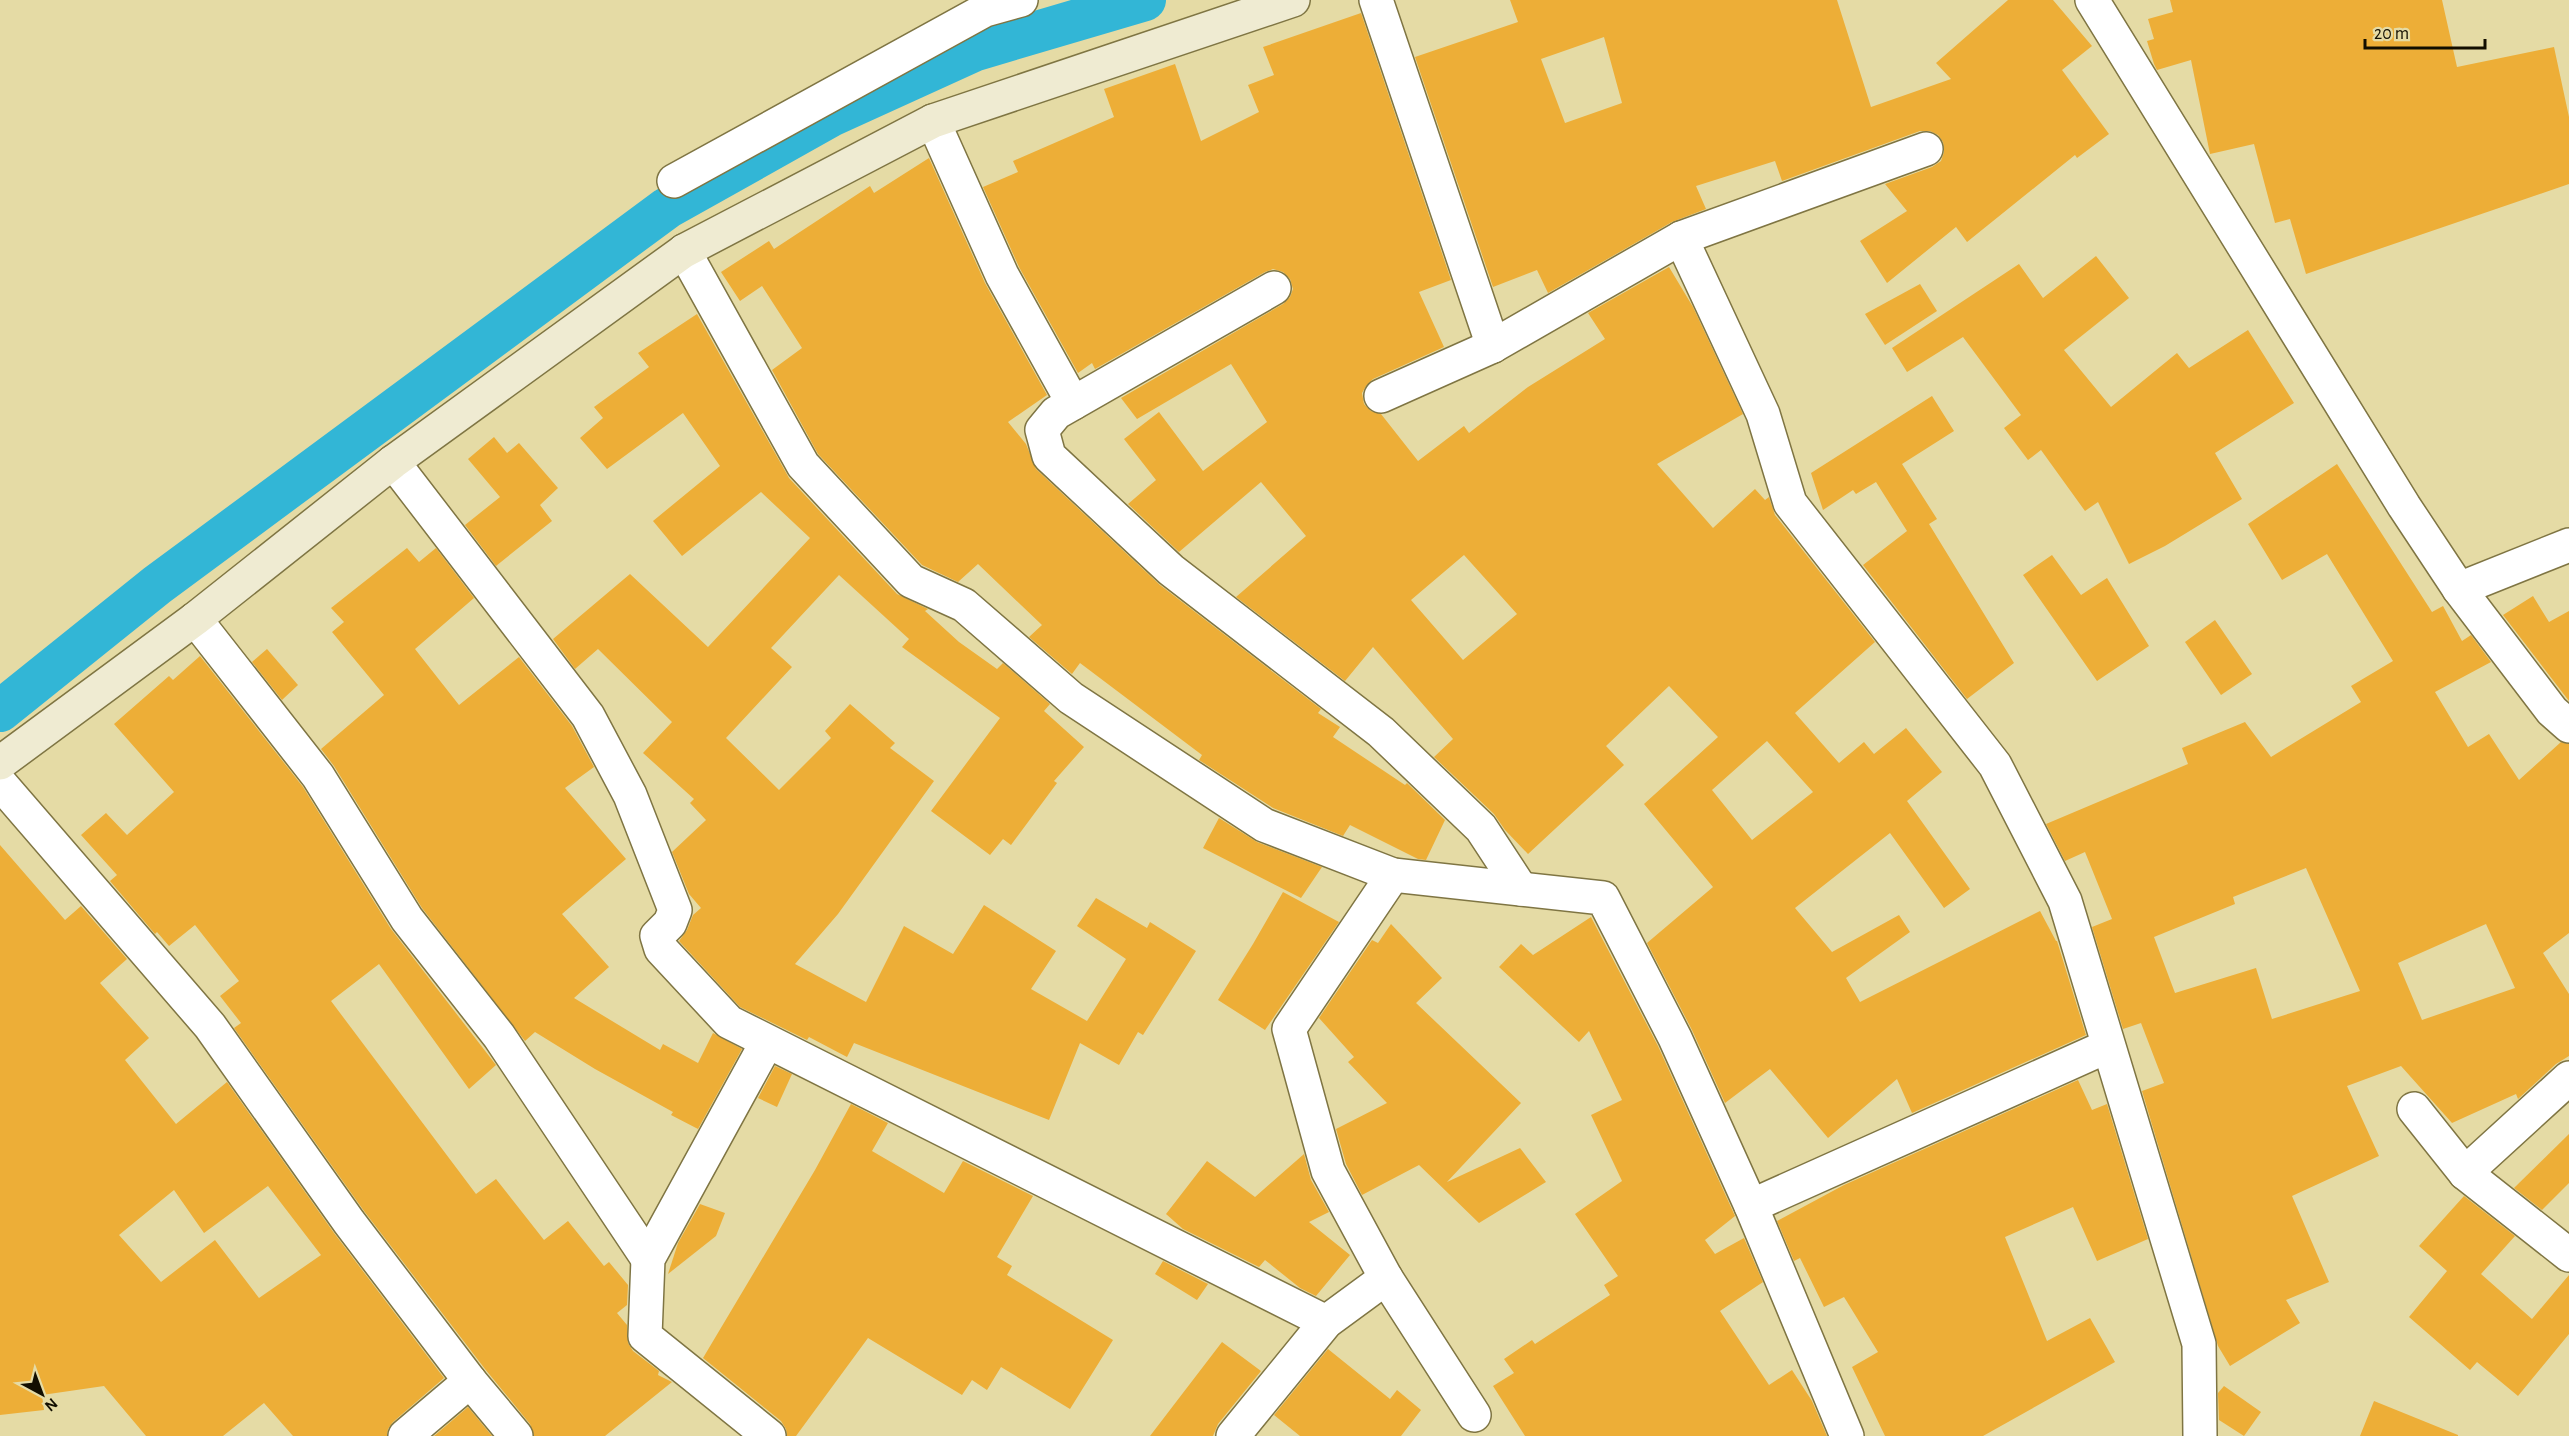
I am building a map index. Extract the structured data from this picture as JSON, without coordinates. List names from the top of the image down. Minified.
{"scale_bar":"20 m","north":"bottom right"}
